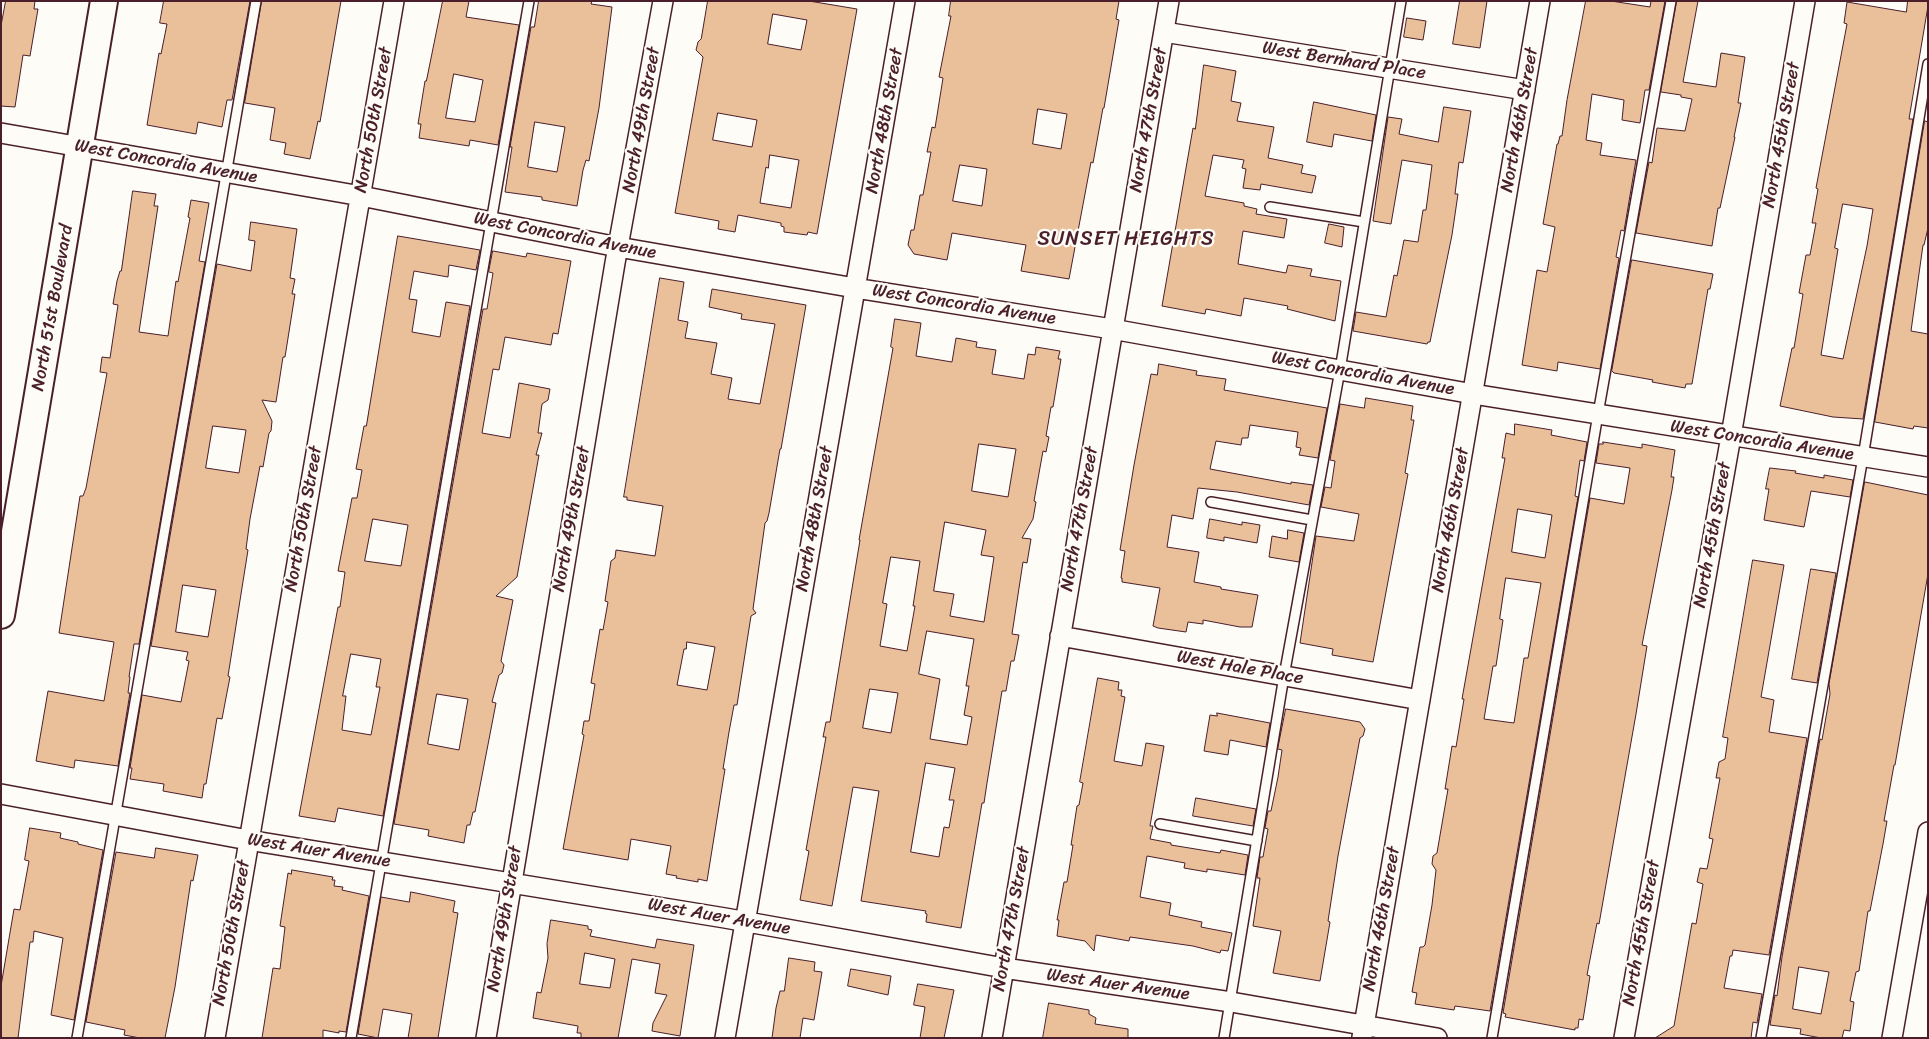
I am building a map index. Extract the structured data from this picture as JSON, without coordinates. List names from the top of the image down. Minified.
{"streets":{"street":["West Bernhard Place","North 50th Street","North 49th Street","North 47th Street","North 46th Street","North 48th Street","North 45th Street","West Concordia Avenue","North 51st Boulevard","West Hale Place","West Auer Avenue"]},"crossings":[["West Bernhard Place","North 47th Street"],["West Bernhard Place","North 46th Street"],["North 50th Street","West Concordia Avenue"],["North 50th Street","West Auer Avenue"],["North 49th Street","West Concordia Avenue"],["North 49th Street","West Auer Avenue"],["North 47th Street","West Concordia Avenue"],["North 47th Street","West Hale Place"],["North 47th Street","West Auer Avenue"],["North 46th Street","West Concordia Avenue"],["North 46th Street","West Hale Place"],["North 46th Street","West Auer Avenue"],["North 48th Street","West Concordia Avenue"],["North 48th Street","West Auer Avenue"],["North 45th Street","West Concordia Avenue"],["West Concordia Avenue","North 51st Boulevard"]],"districts":["SUNSET HEIGHTS"]}
